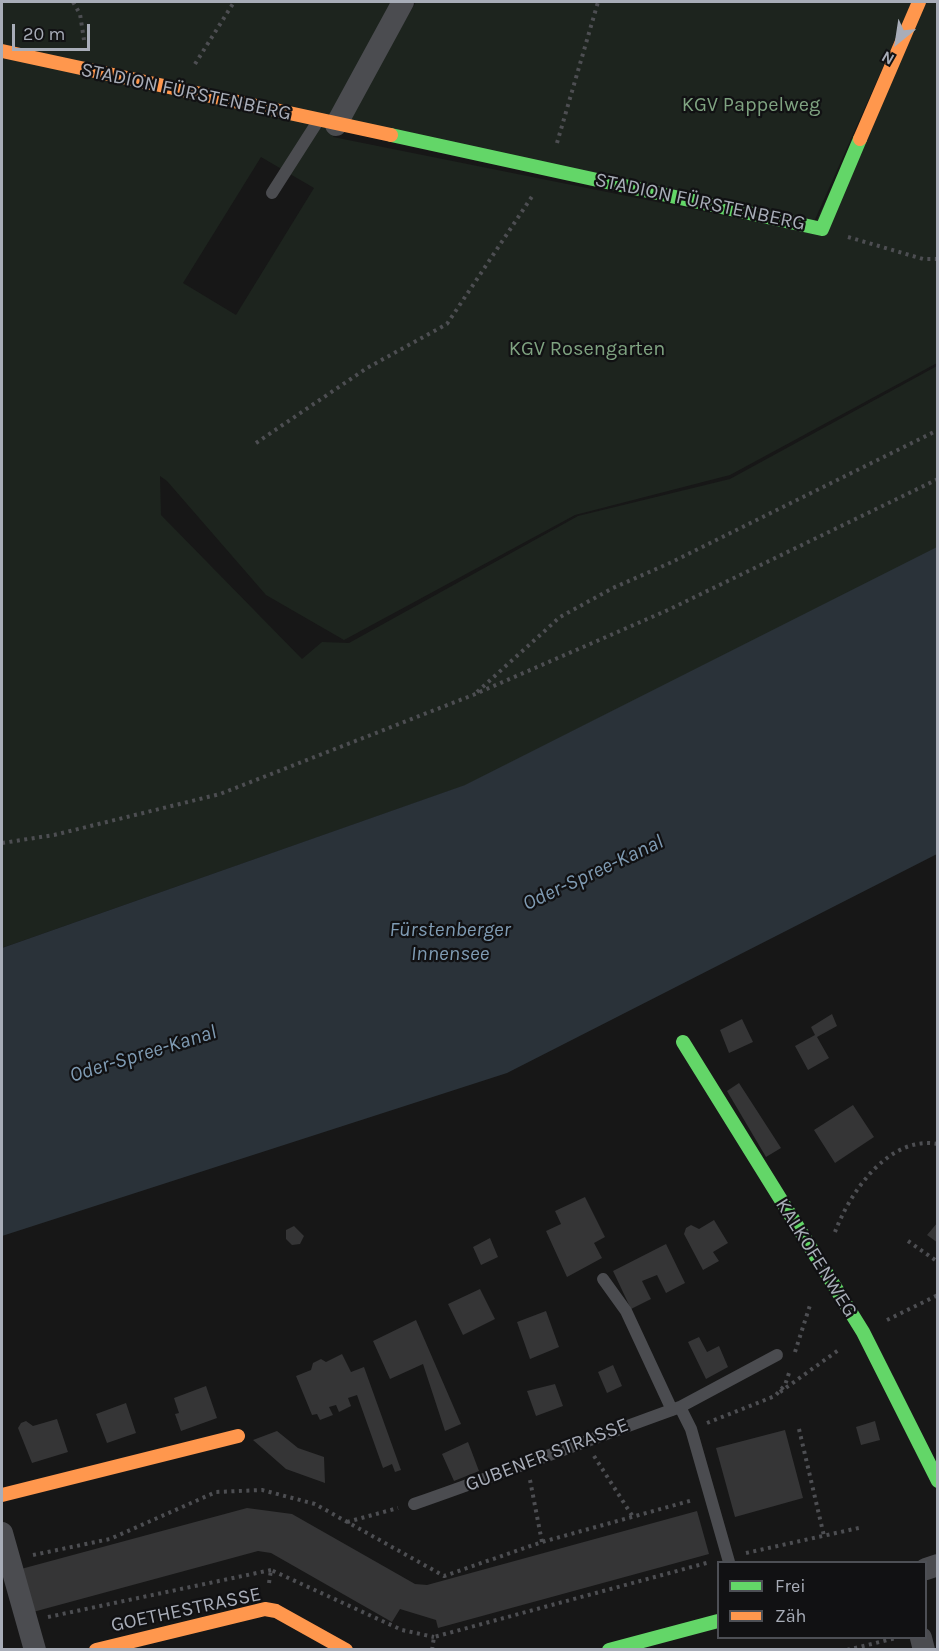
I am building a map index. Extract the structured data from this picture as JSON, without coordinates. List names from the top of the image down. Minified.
{"streets":{"street":["STADION FÜRSTENBERG","KALKOFENWEG","GOETHESTRASSE"],"lane":["GUBENER STRASSE"]},"water":["Oder-Spree-Kanal","Fürstenberger Innensee"],"parks":["KGV Pappelweg","KGV Rosengarten"],"legend":["Frei","Zäh"],"scale_bar":"20 m","north":"bottom left"}
